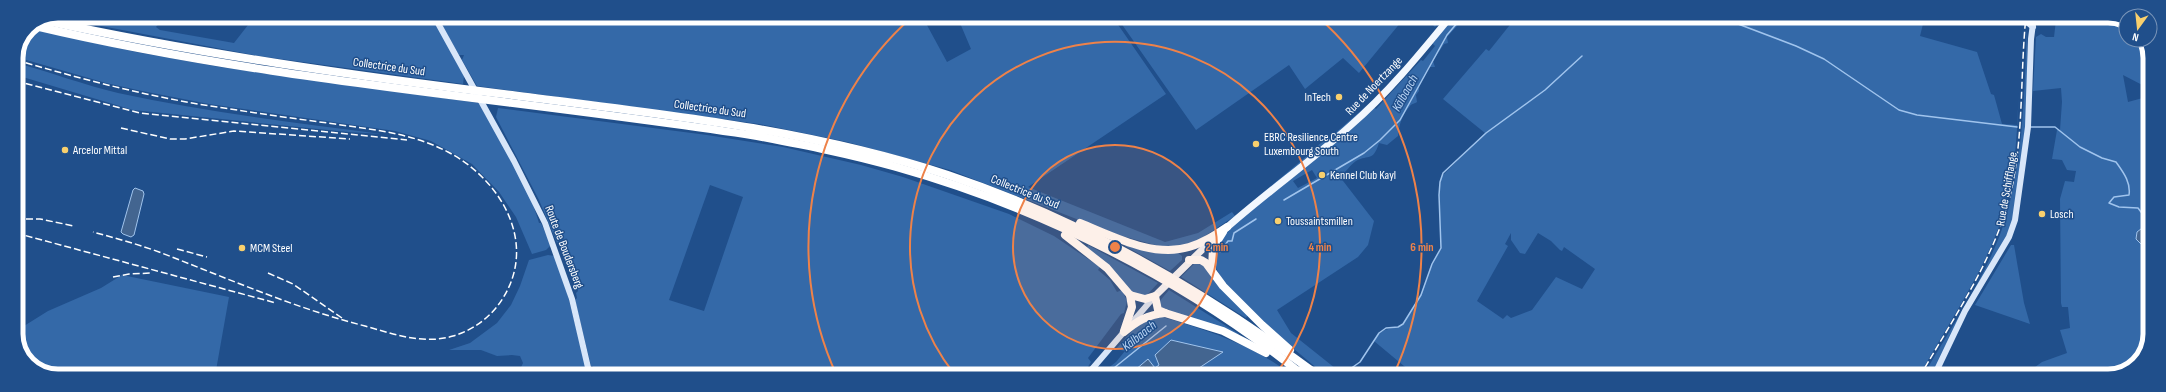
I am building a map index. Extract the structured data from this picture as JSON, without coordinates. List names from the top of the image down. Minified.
{"streets":{"highway":["Collectrice du Sud"],"main road":["Rue de Noertzange","Rue de Schifflange","Route de Boudersberg"]},"water":["Kälbaach"],"places":["InTech","EBRC Resilience Centre Luxembourg South","Arcelor Mittal","Kennel Club Kayl","Losch","Toussaintsmillen","MCM Steel"],"north":"bottom","rings":["2 min","4 min","6 min"]}
